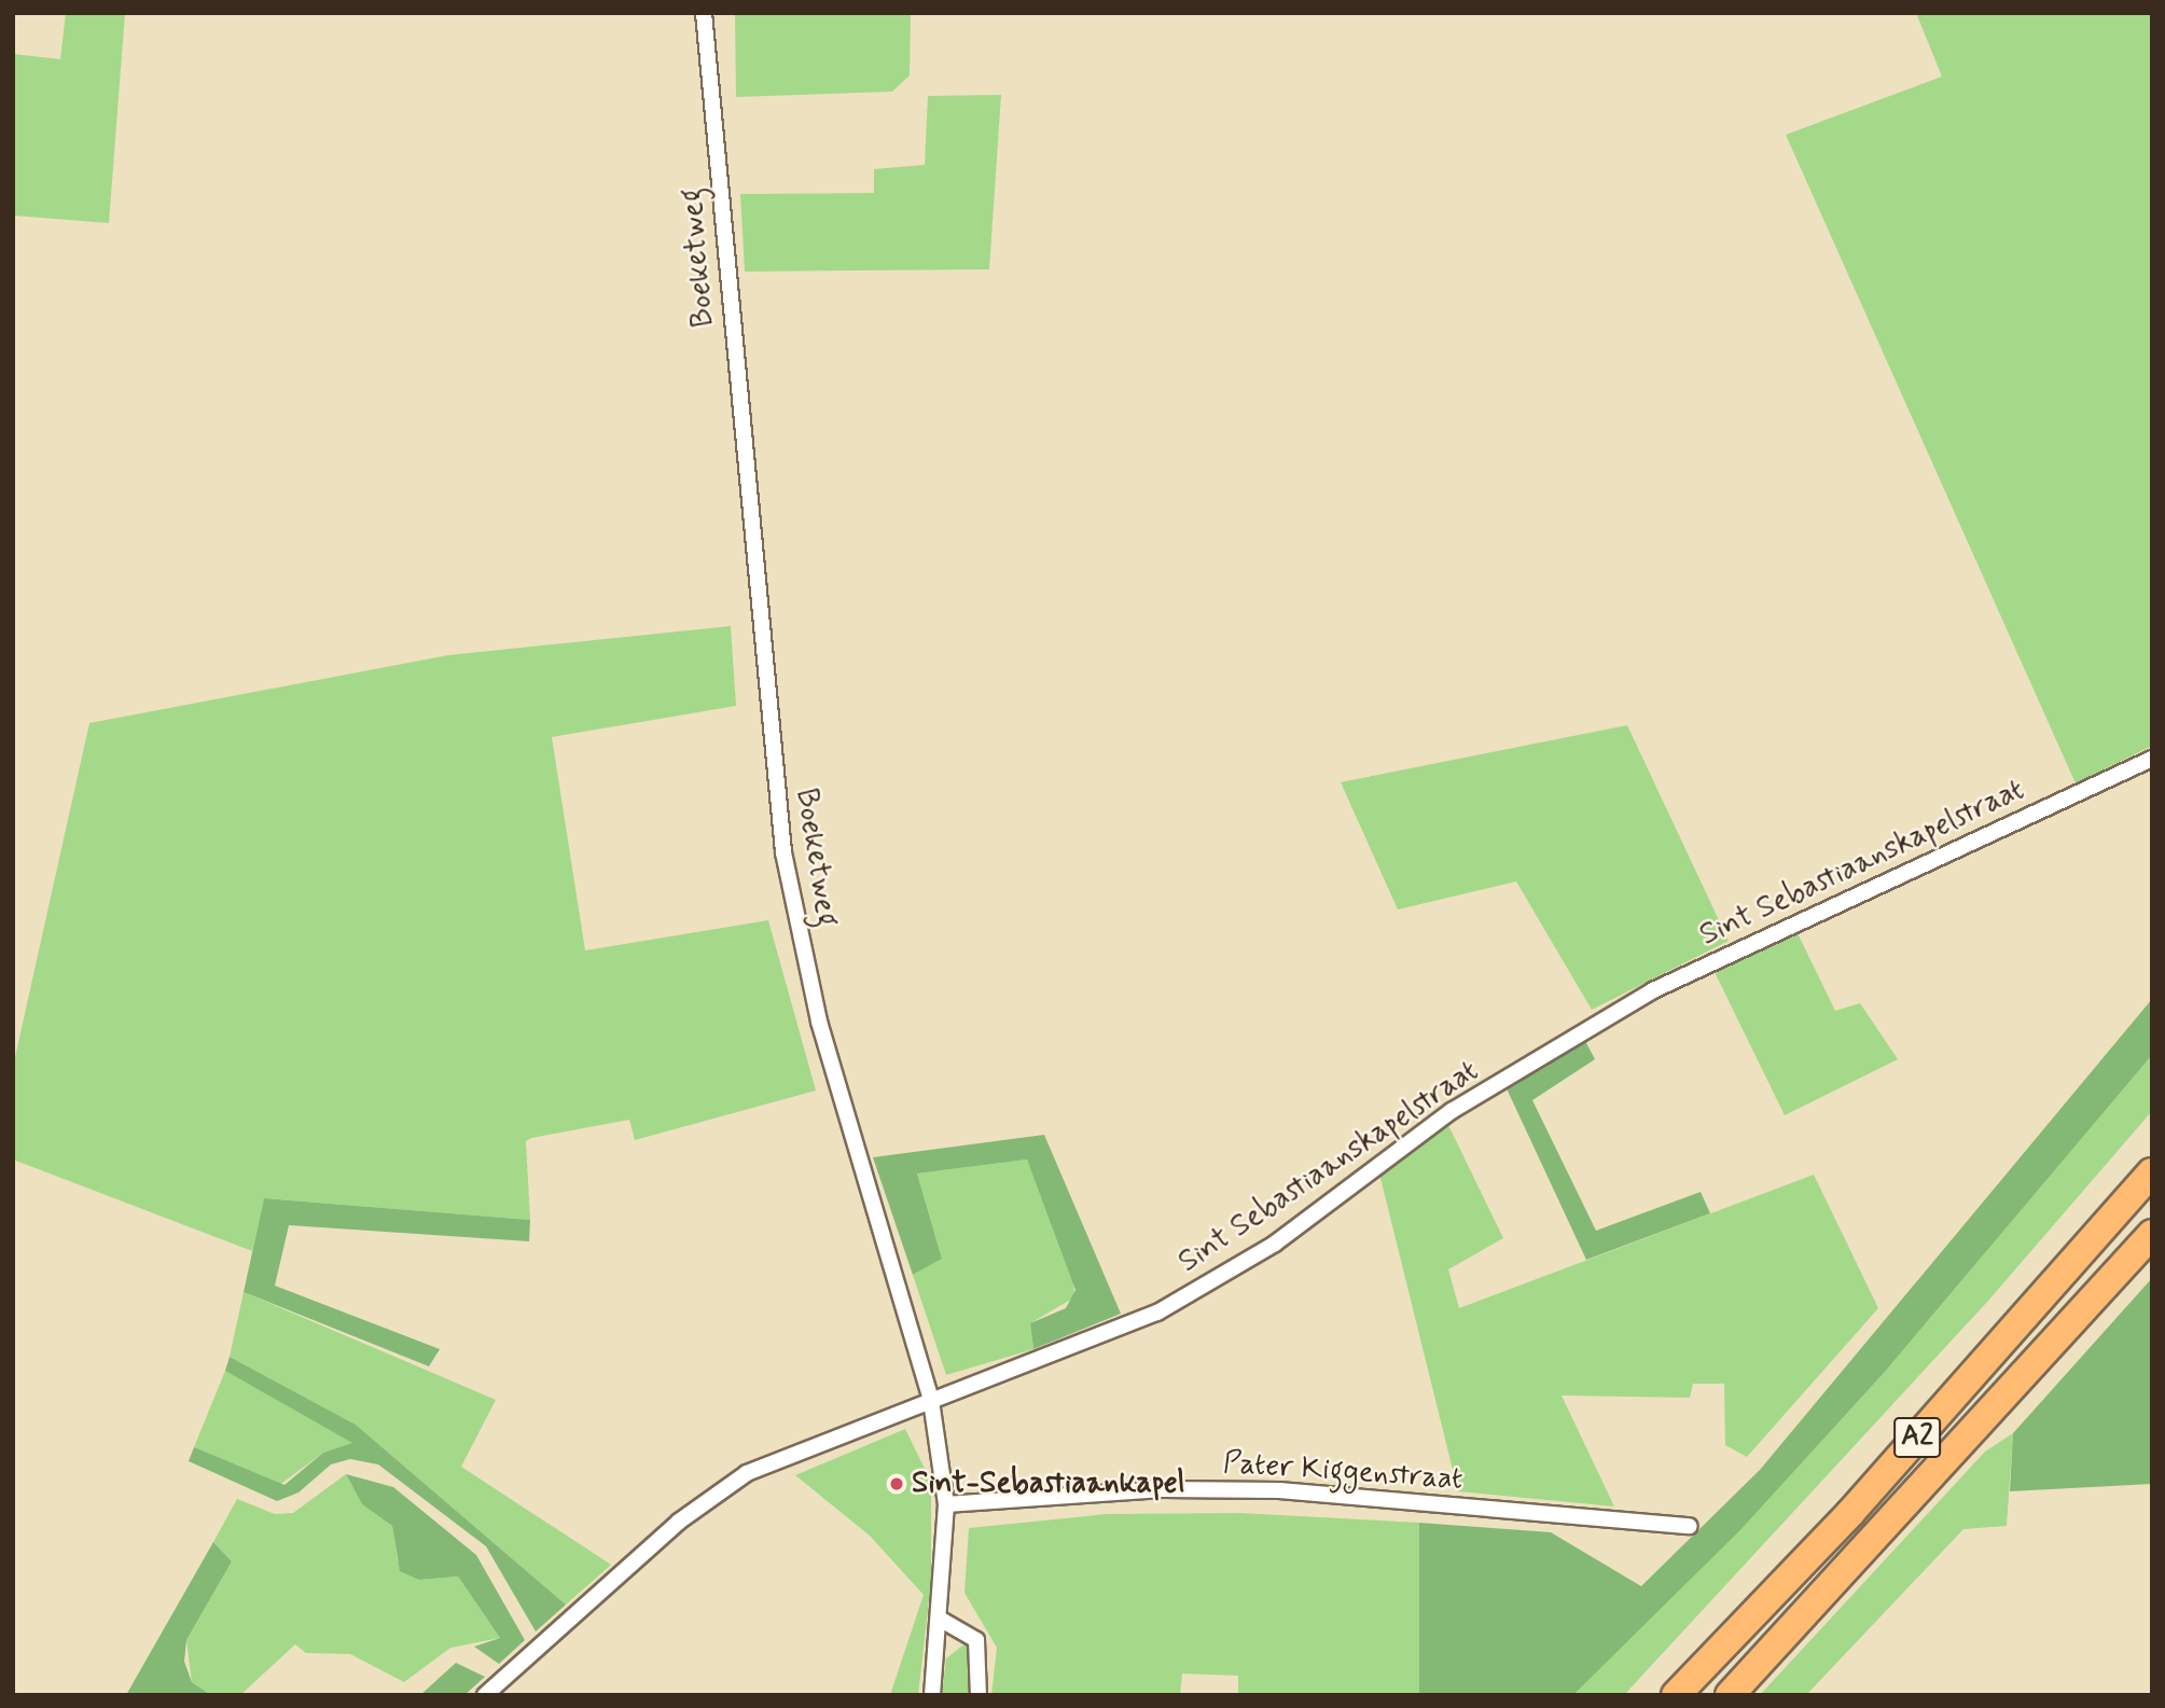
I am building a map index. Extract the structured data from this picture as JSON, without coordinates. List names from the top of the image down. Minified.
{"streets":{"highway":["A2"],"street":["Boeketweg","Sint Sebastiaanskapelstraat","Pater Kiggenstraat"]},"crossings":[["Boeketweg","Sint Sebastiaanskapelstraat"],["Boeketweg","Pater Kiggenstraat"]],"places":["Sint-Sebastiaankapel"]}
